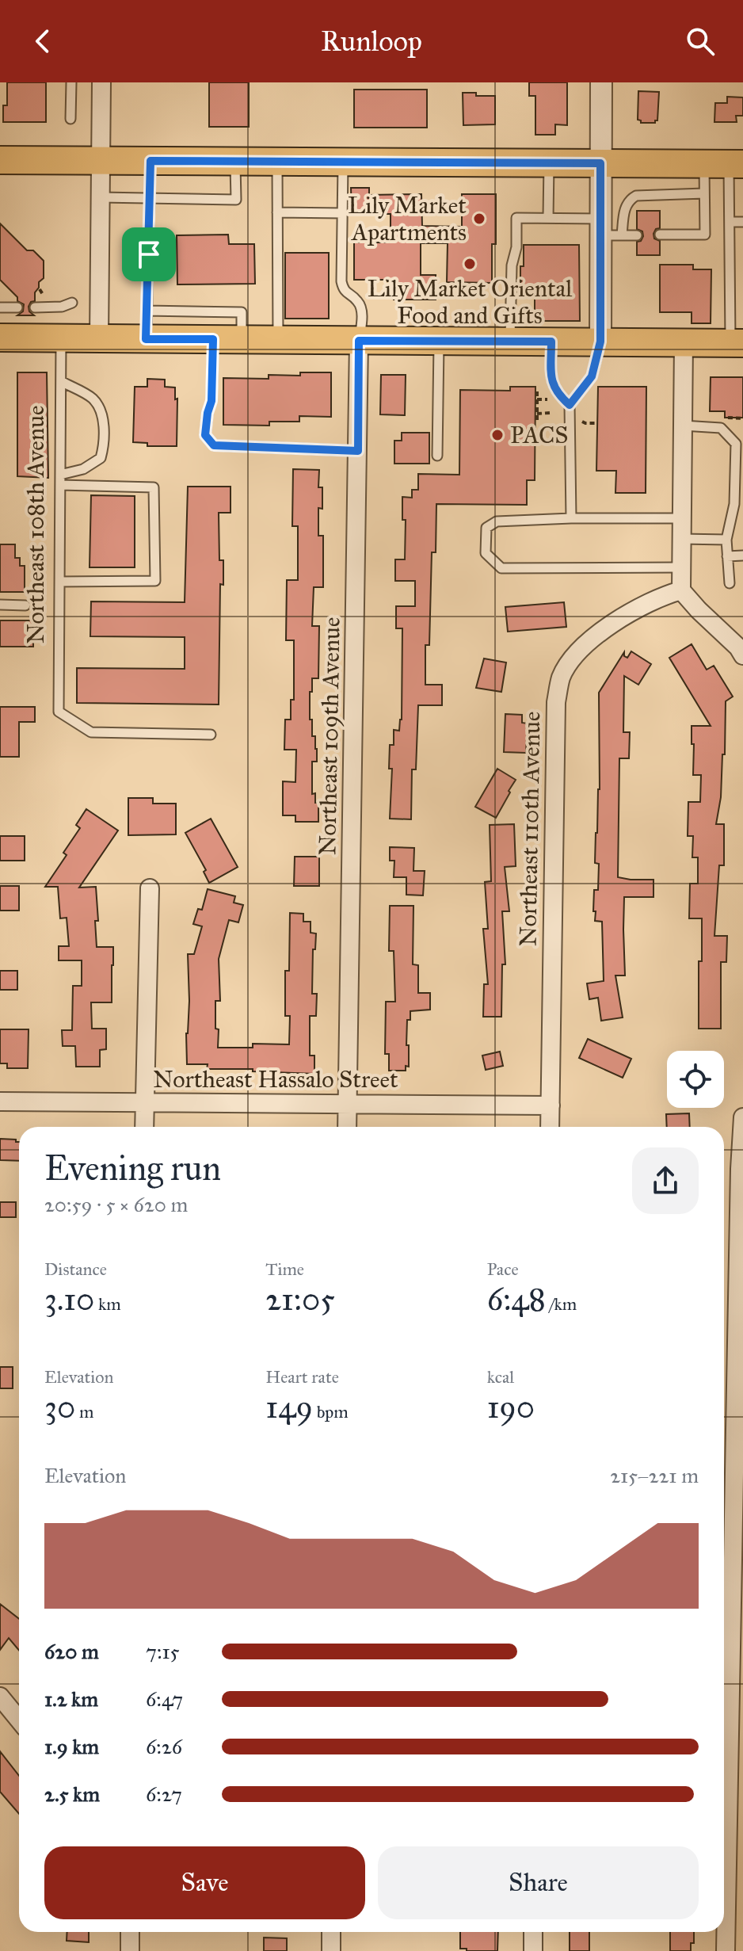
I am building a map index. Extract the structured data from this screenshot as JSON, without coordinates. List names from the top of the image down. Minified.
{"streets":{"street":["Northeast 109th Avenue","Northeast 110th Avenue","Northeast Hassalo Street"],"lane":["Northeast 108th Avenue"]},"crossings":[["Northeast 109th Avenue","Northeast Hassalo Street"],["Northeast 110th Avenue","Northeast Hassalo Street"]],"places":["Lily Market Apartments","Lily Market Oriental Food and Gifts","PACS"],"page":{"header":"Runloop","heading":["Evening run","20:59 · 5 × 620 m"],"stats":[["Distance","3.10 km"],["Time","21:05"],["Pace","6:48 /km"],["Elevation","30 m"],["Heart rate","149 bpm"],["kcal","190"]],"chart":["Elevation","215–221 m"],"list":[{"name":"620 m","note":"7:15"},{"name":"1.2 km","note":"6:47"},{"name":"1.9 km","note":"6:26"},{"name":"2.5 km","note":"6:27"}],"buttons":["Save","Share"]}}
